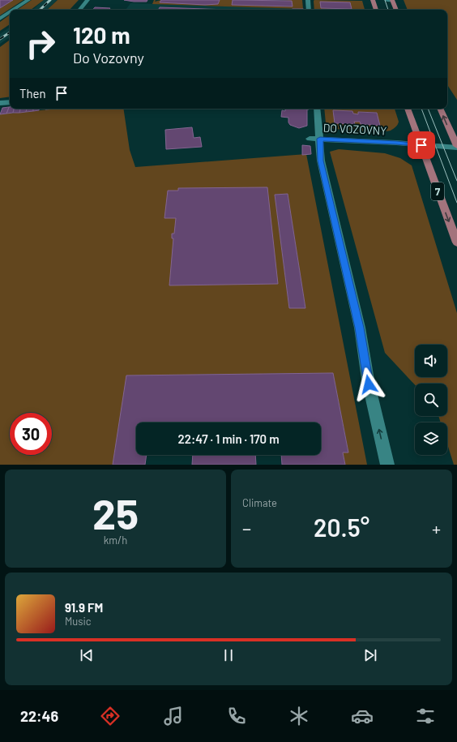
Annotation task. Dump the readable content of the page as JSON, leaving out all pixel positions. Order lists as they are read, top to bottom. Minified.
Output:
{"streets":{"main road":["7"],"street":["DO VOZOVNY"]},"crossings":[["DO VOZOVNY","7"]],"page":{"turn":["120 m","Do Vozovny"],"then":"Then","limit":"30","trip":"22:47 · 1 min · 170 m","tile":[["25","km/h"],"Climate"],"heat":["−","20.5°","+"],"song":["91.9 FM","Music"],"tabs":"22:46"}}
